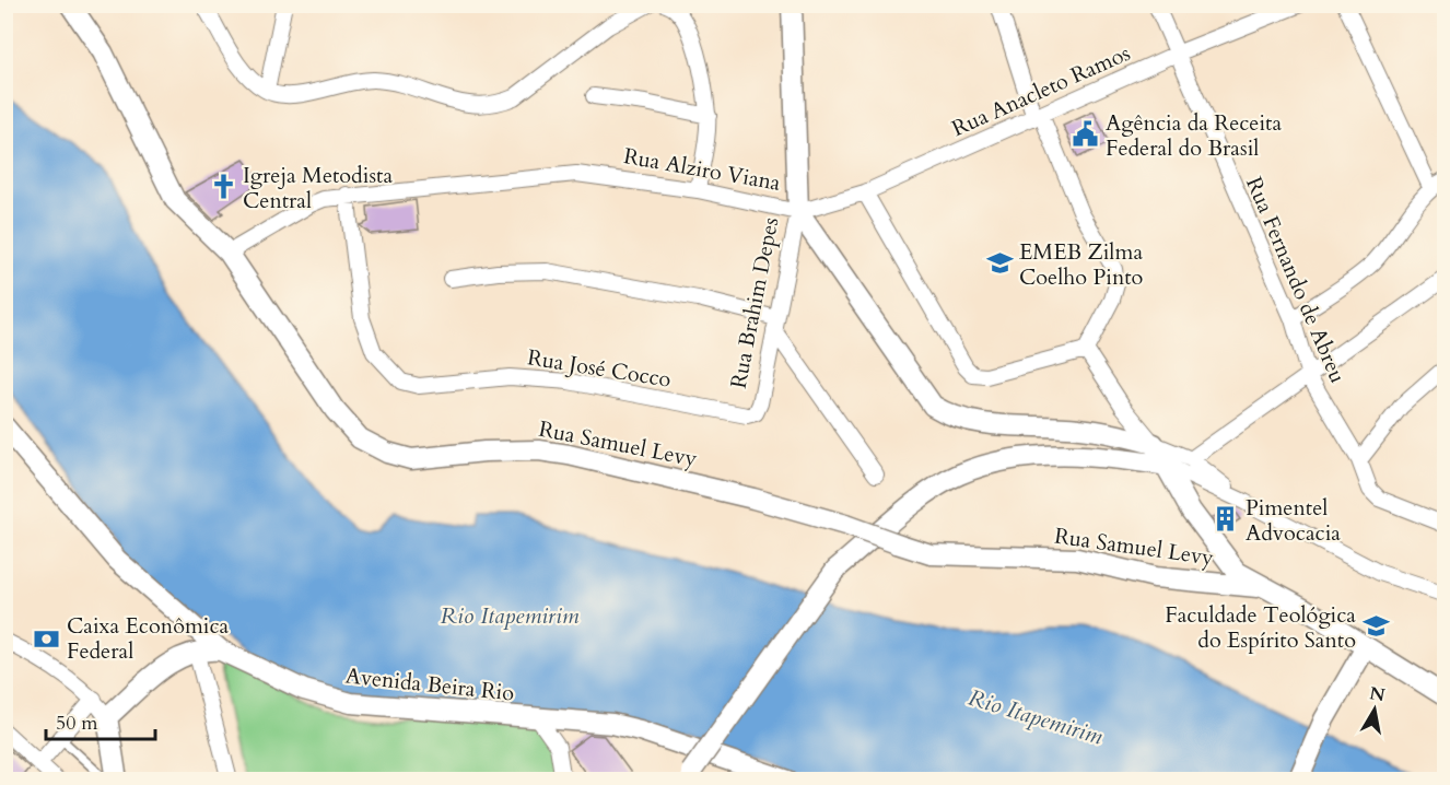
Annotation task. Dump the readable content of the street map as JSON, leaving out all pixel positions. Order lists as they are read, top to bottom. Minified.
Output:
{"streets":{"main road":["Rua Alziro Viana","Rua Brahim Depes","Rua Samuel Levy","Avenida Beira Rio"],"street":["Rua Anacleto Ramos","Rua Fernando de Abreu","Rua José Cocco"]},"crossings":[["Rua Anacleto Ramos","Rua Alziro Viana"],["Rua Anacleto Ramos","Rua Fernando de Abreu"],["Rua Anacleto Ramos","Rua Brahim Depes"],["Rua Alziro Viana","Rua Brahim Depes"],["Rua Alziro Viana","Rua José Cocco"],["Rua Alziro Viana","Rua Samuel Levy"],["Rua Brahim Depes","Rua José Cocco"]],"water":["Rio Itapemirim"],"places":{"public building":["Agência da Receita Federal do Brasil"],"church":["Igreja Metodista Central"],"school or university":["EMEB Zilma Coelho Pinto","Faculdade Teológica do Espírito Santo"],"building":["Pimentel Advocacia"],"bank":["Caixa Econômica Federal"]},"scale_bar":"50 m","north":"top"}
